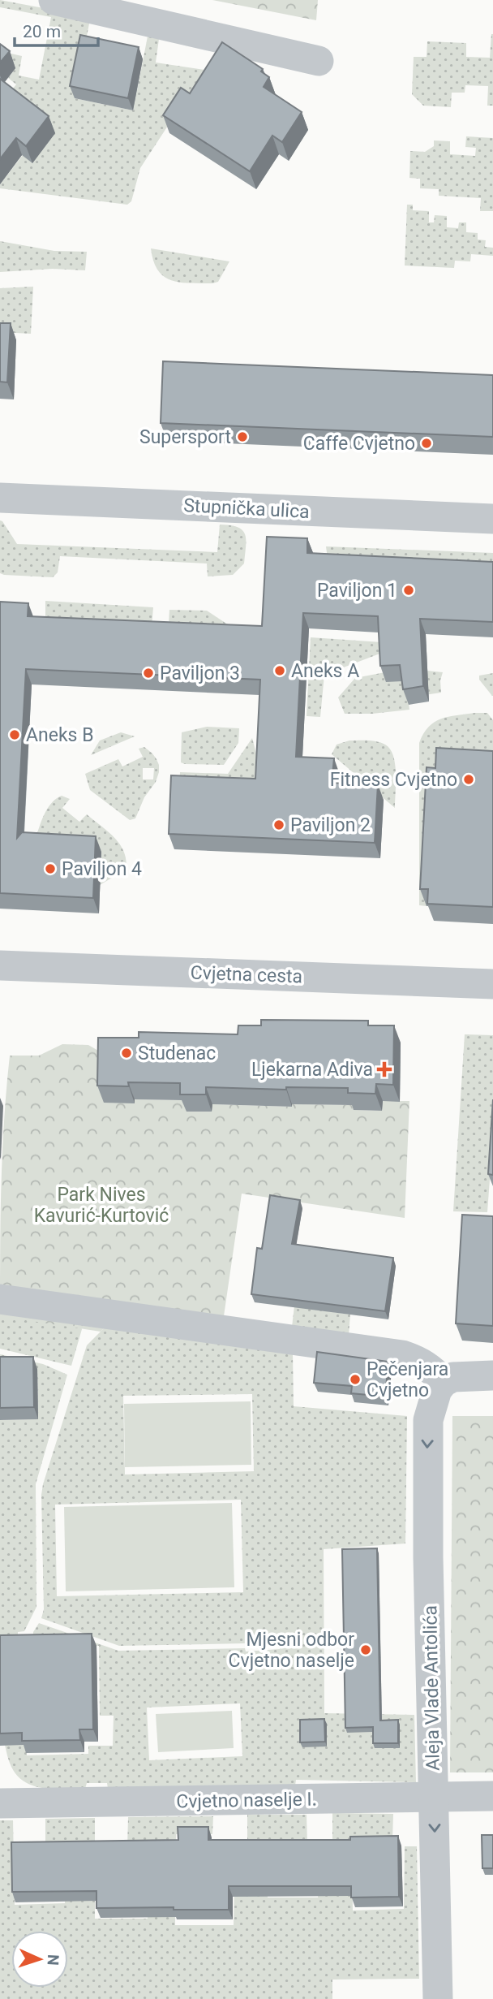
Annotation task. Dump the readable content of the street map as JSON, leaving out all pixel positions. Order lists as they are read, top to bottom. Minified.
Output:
{"streets":{"street":["Stupnička ulica","Cvjetna cesta","Aleja Vlade Antolića","Cvjetno naselje I."]},"crossings":[["Aleja Vlade Antolića","Cvjetno naselje I."]],"one_way":["Aleja Vlade Antolića"],"parks":["Park Nives Kavurić-Kurtović"],"places":{"other":["Supersport","Caffe Cvjetno","Paviljon 1","Aneks A","Paviljon 3","Aneks B","Fitness Cvjetno","Paviljon 2","Paviljon 4","Studenac","Pečenjara Cvjetno","Mjesni odbor Cvjetno naselje"],"health":["Ljekarna Adiva"]},"scale_bar":"20 m","north":"right"}
